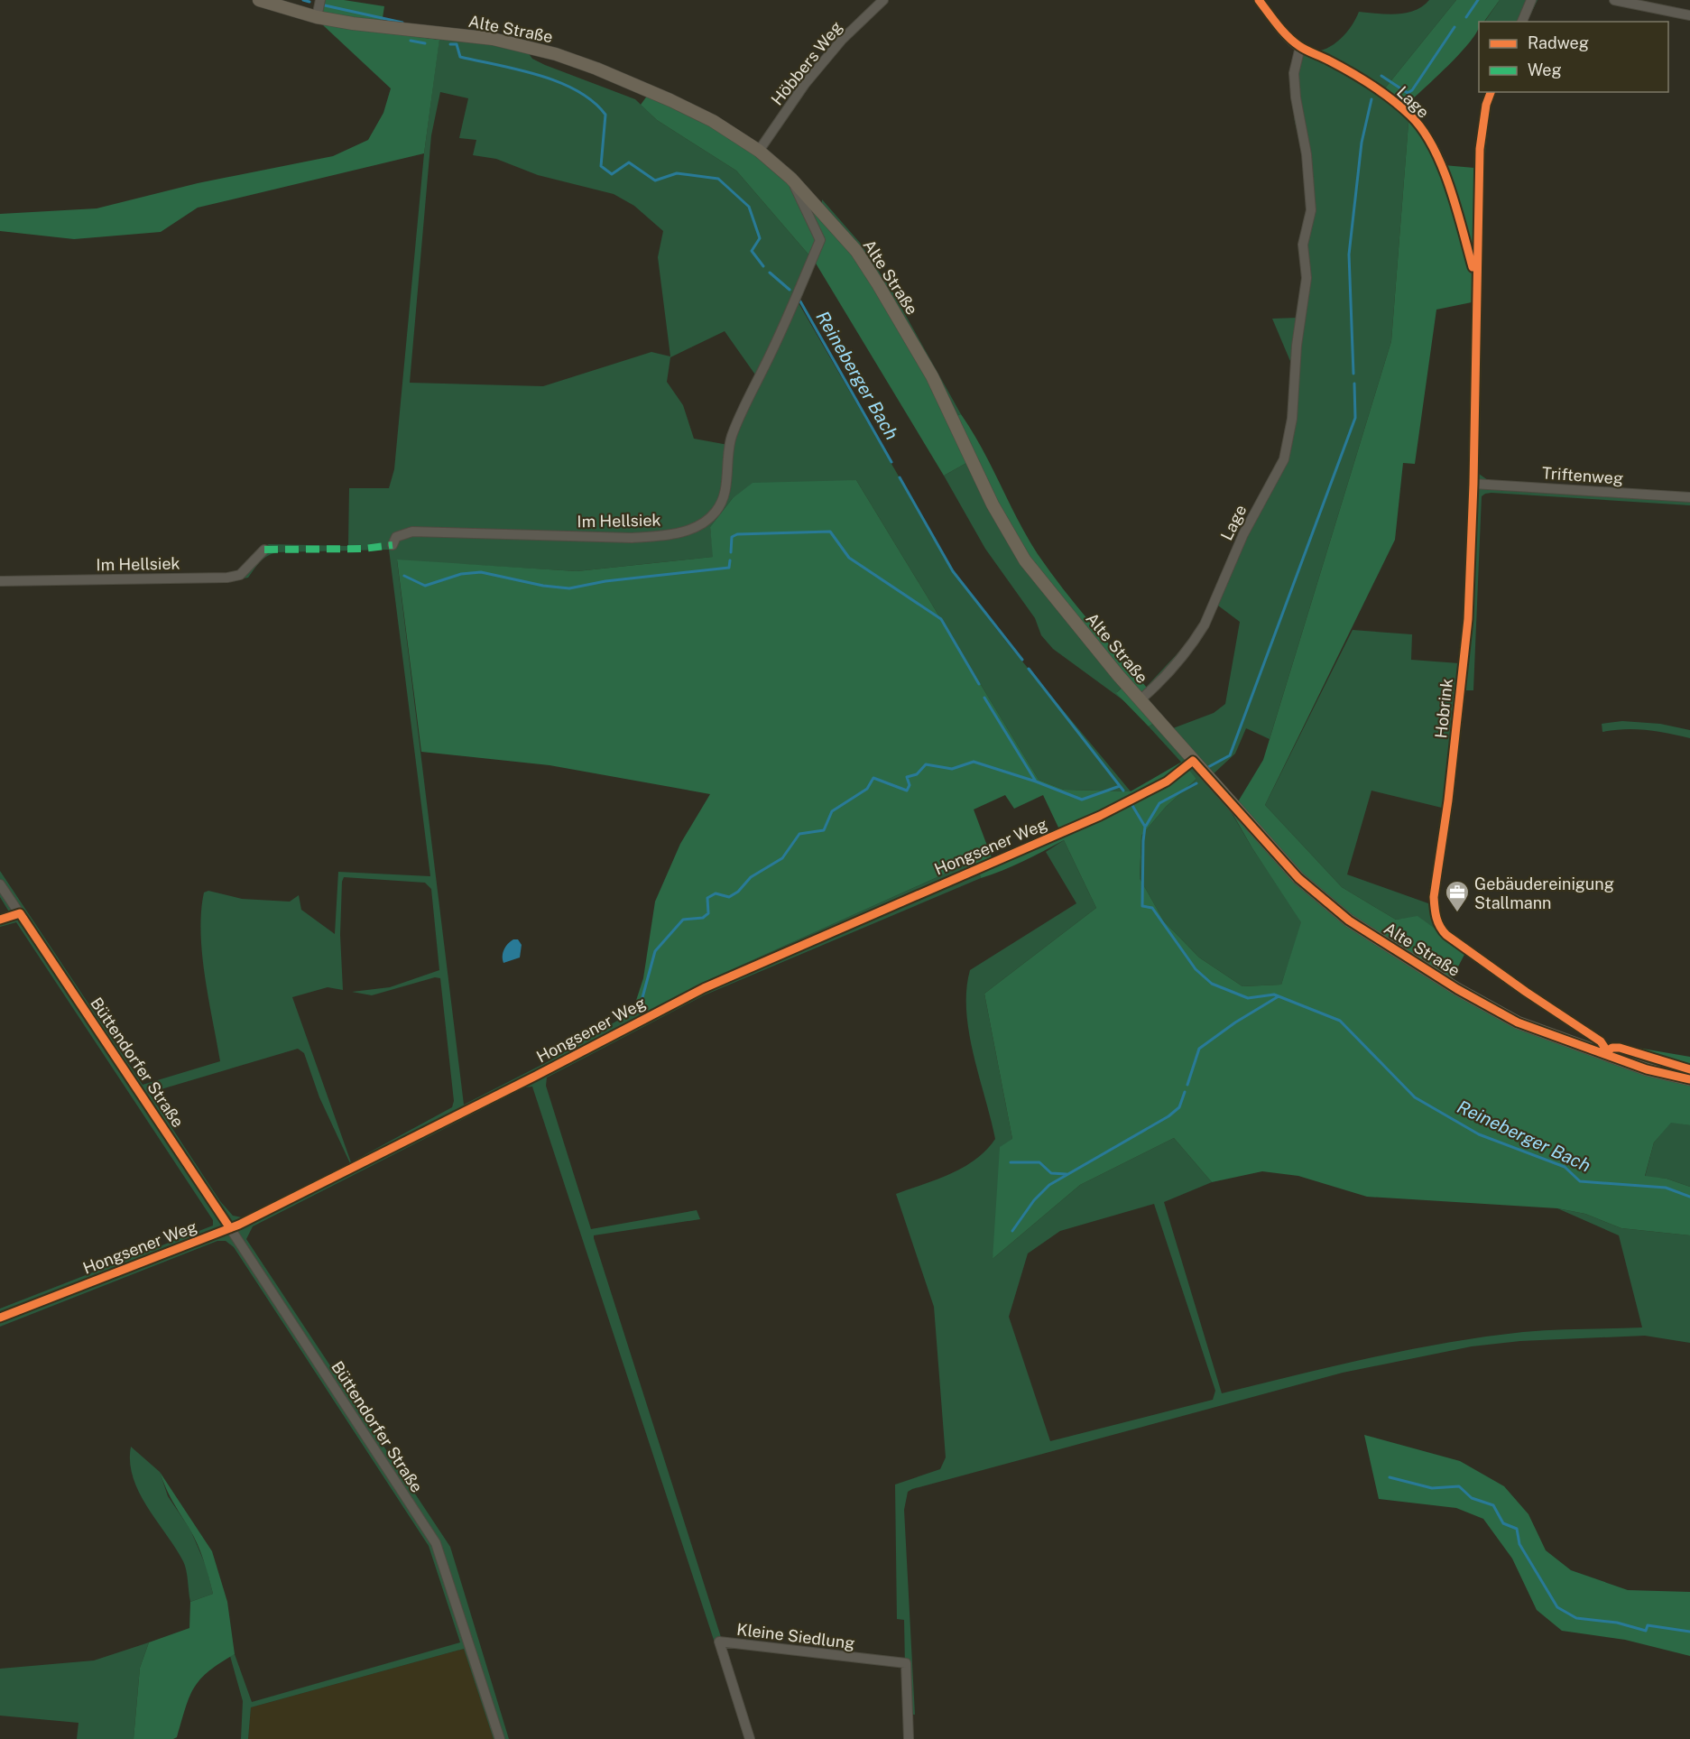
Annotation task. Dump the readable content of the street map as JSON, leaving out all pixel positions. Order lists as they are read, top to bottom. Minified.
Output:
{"streets":{"main road":["Alte Straße"],"street":["Höbbers Weg","Lage","Triftenweg","Im Hellsiek","Hobrink","Hongsener Weg","Büttendorfer Straße","Kleine Siedlung"]},"crossings":[["Alte Straße","Höbbers Weg"],["Alte Straße","Lage"],["Alte Straße","Im Hellsiek"],["Alte Straße","Hobrink"],["Alte Straße","Hongsener Weg"],["Lage","Hobrink"],["Triftenweg","Hobrink"],["Hongsener Weg","Büttendorfer Straße"]],"water":["Reineberger Bach"],"places":{"office":["Gebäudereinigung Stallmann"]},"legend":["Radweg","Weg"]}
